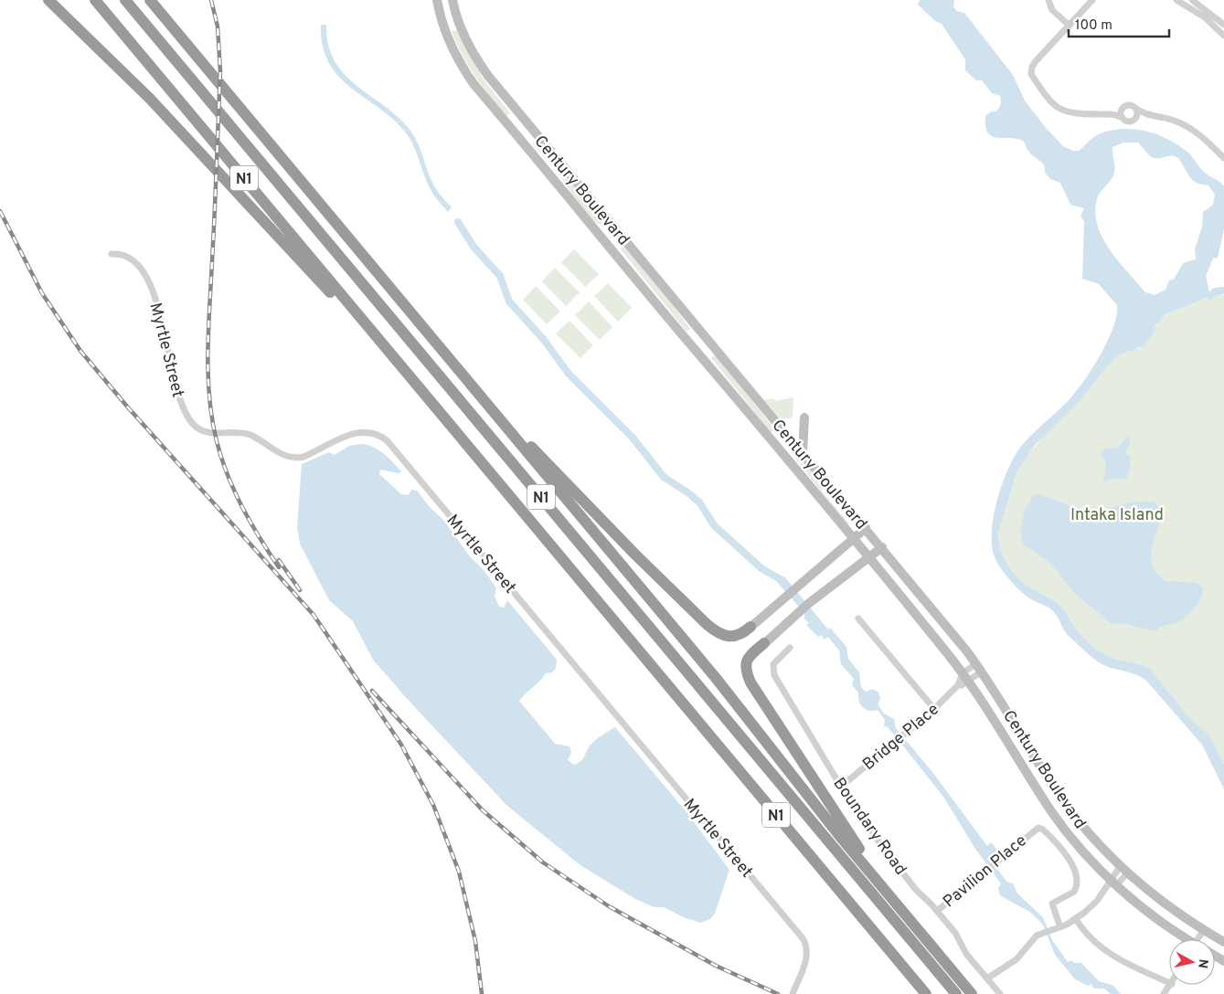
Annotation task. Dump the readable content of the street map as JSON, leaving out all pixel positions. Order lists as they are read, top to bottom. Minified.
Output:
{"streets":{"highway":["N1"],"main road":["Century Boulevard"],"street":["Myrtle Street","Bridge Place","Boundary Road","Pavilion Place"]},"crossings":[["Century Boulevard","Bridge Place"],["Bridge Place","Boundary Road"],["Boundary Road","Pavilion Place"]],"parks":["Intaka Island"],"scale_bar":"100 m","north":"right"}
